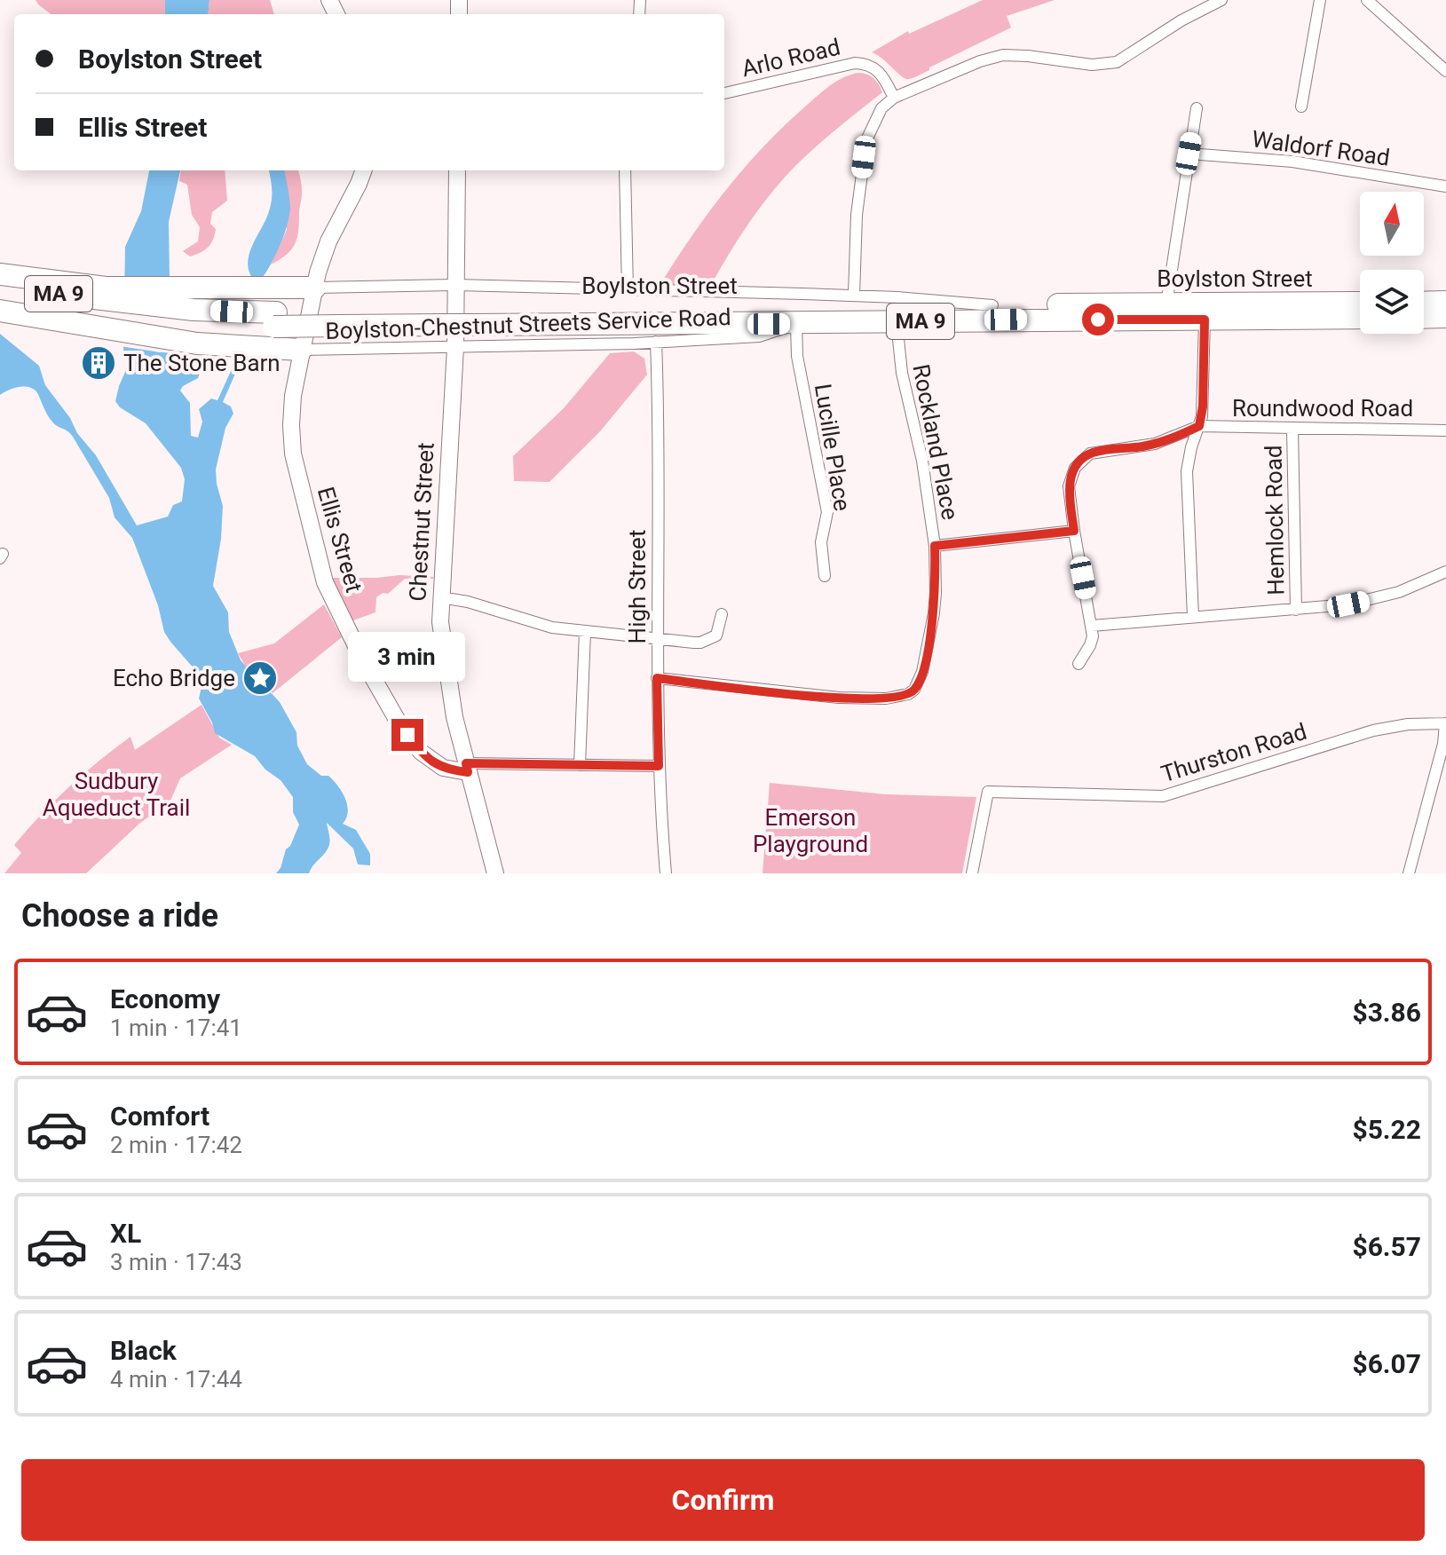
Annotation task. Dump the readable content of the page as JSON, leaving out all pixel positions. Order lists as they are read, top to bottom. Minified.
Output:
{"streets":{"highway":["Boylston Street","MA 9"],"main road":["Chestnut Street","Ellis Street"],"street":["Arlo Road","Waldorf Road","Boylston-Chestnut Streets Service Road","Roundwood Road","Rockland Place","Lucille Place","Hemlock Road","High Street","Thurston Road"]},"crossings":[["Boylston Street","MA 9"],["Boylston Street","Boylston-Chestnut Streets Service Road"],["Boylston Street","Rockland Place"],["Boylston Street","Lucille Place"],["Boylston-Chestnut Streets Service Road","Lucille Place"],["Boylston-Chestnut Streets Service Road","Chestnut Street"],["Boylston-Chestnut Streets Service Road","Ellis Street"],["Boylston-Chestnut Streets Service Road","High Street"],["Roundwood Road","Hemlock Road"],["Rockland Place","High Street"],["Chestnut Street","Ellis Street"]],"parks":["Sudbury Aqueduct Trail","Emerson Playground"],"places":{"building":["The Stone Barn"],"place":["Echo Bridge"]},"north":"top","page":{"banner":["Boylston Street","Ellis Street"],"bubble":"3 min","heading":"Choose a ride","list":[{"name":"Economy","note":"1 min · 17:41","value":"$3.86"},{"name":"Comfort","note":"2 min · 17:42","value":"$5.22"},{"name":"XL","note":"3 min · 17:43","value":"$6.57"},{"name":"Black","note":"4 min · 17:44","value":"$6.07"}],"buttons":"Confirm"}}
